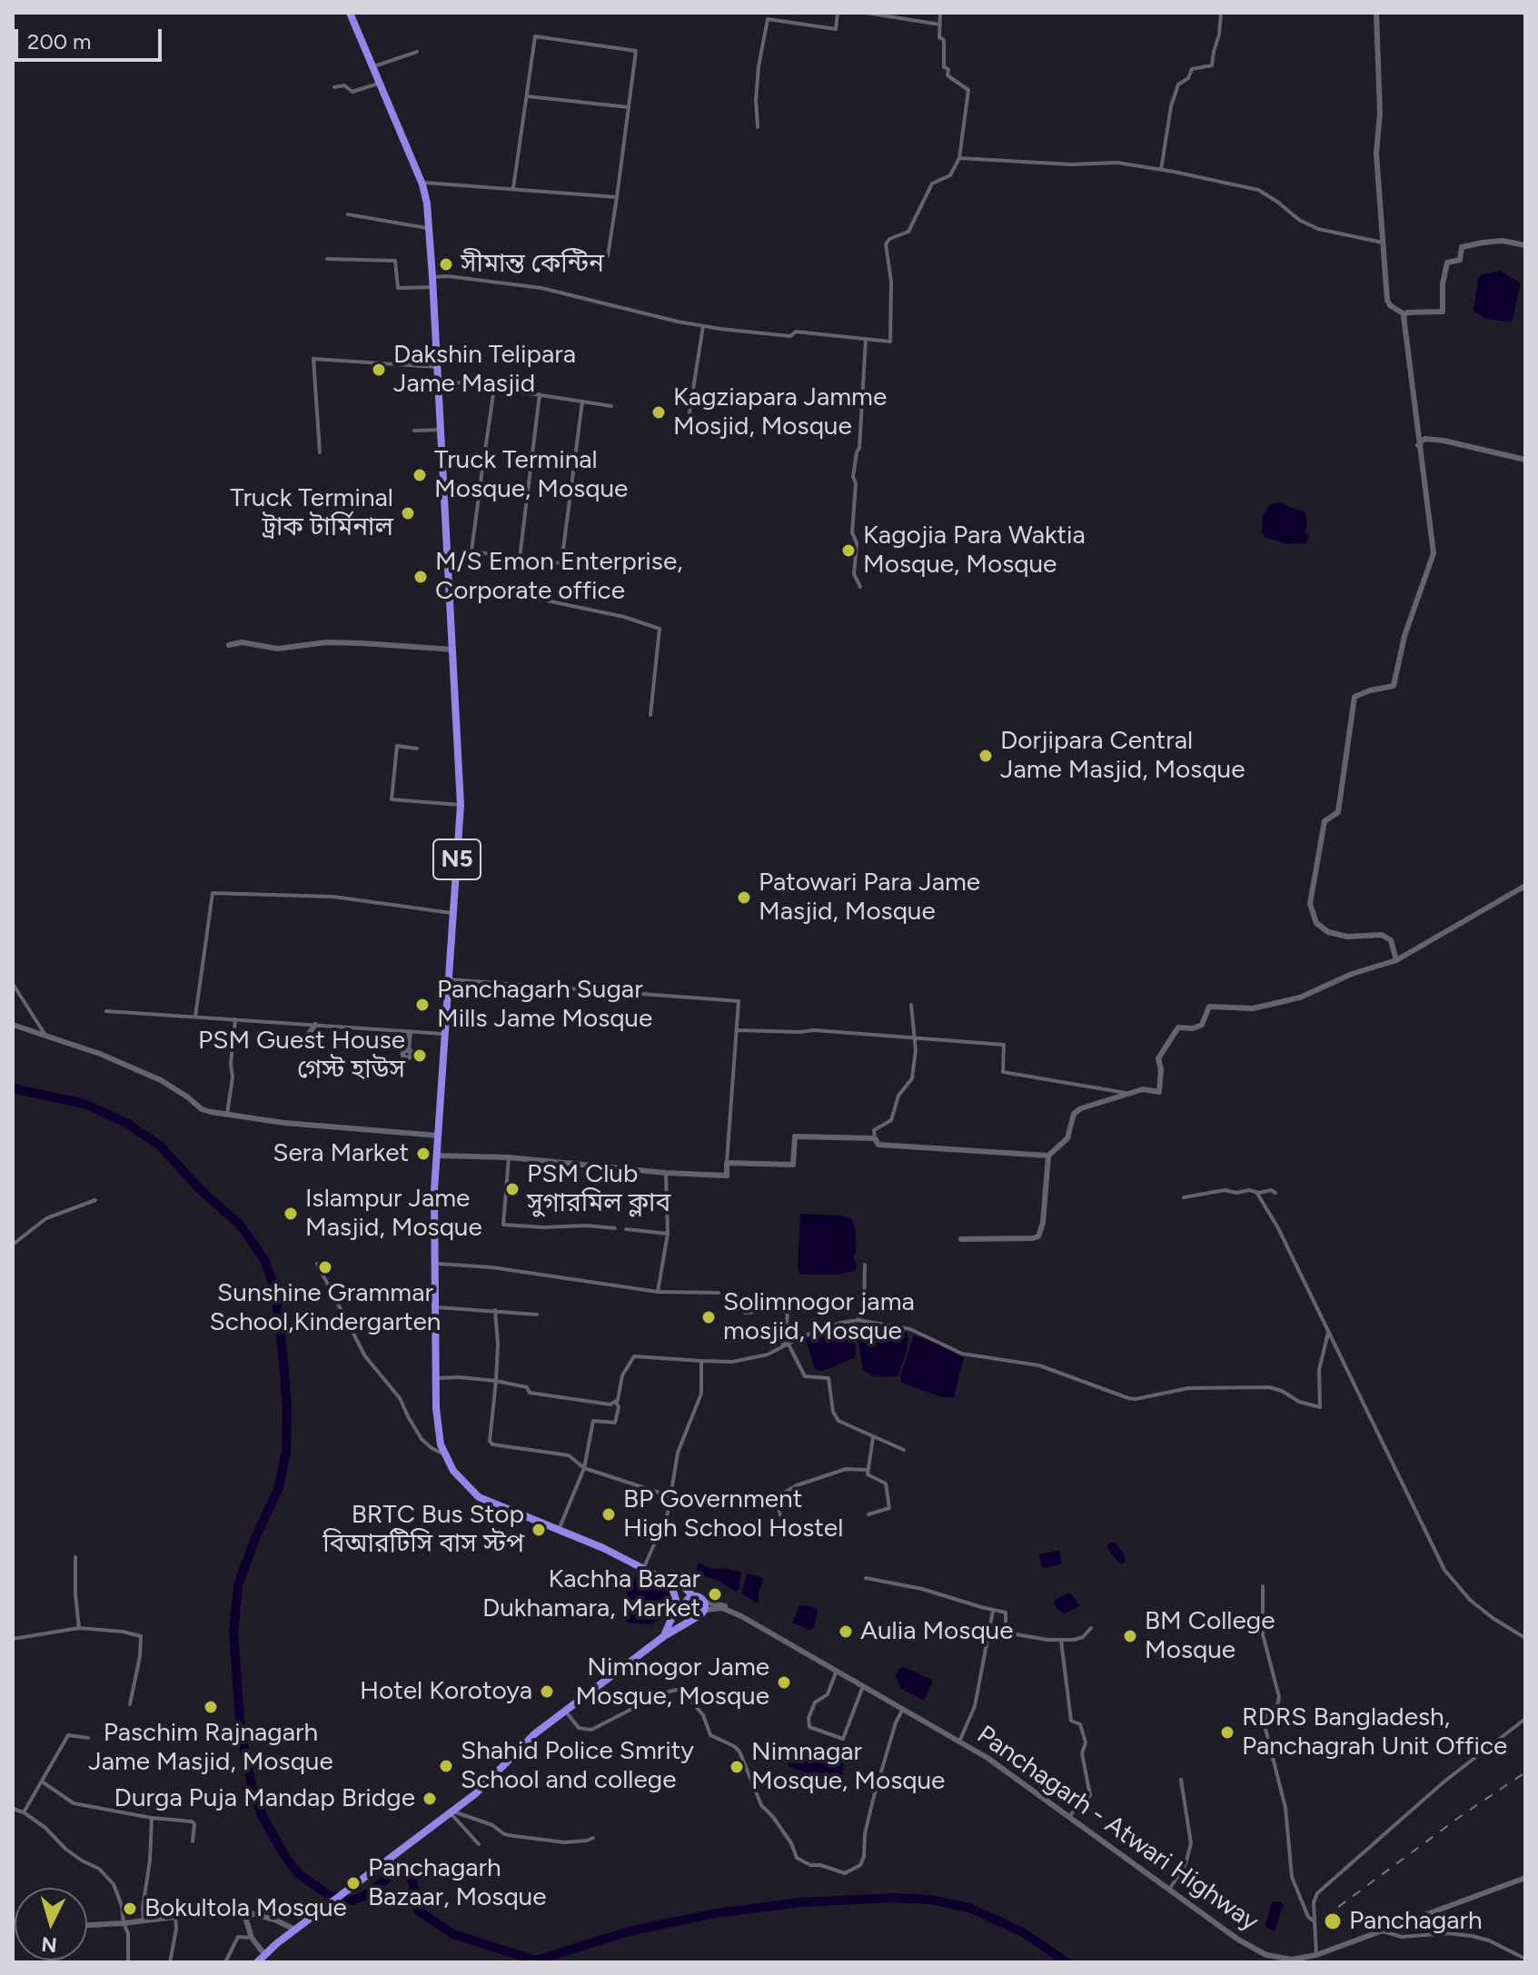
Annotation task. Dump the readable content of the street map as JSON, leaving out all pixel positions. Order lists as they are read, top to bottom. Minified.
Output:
{"streets":{"highway":["N5"],"street":["Panchagarh - Atwari Highway"]},"places":["সীমান্ত কেন্টিন","Dakshin Telipara Jame Masjid","Kagziapara Jamme Mosjid, Mosque","Truck Terminal Mosque, Mosque","Truck Terminal ট্রাক টার্মিনাল","Kagojia Para Waktia Mosque, Mosque","M/S Emon Enterprise, Corporate office","Dorjipara Central Jame Masjid, Mosque","Patowari Para Jame Masjid, Mosque","Panchagarh Sugar Mills Jame Mosque","PSM Guest House গেস্ট হাউস","Sera Market","PSM Club সুগারমিল ক্লাব","Islampur Jame Masjid, Mosque","Sunshine Grammar School,Kindergarten","Solimnogor jama mosjid, Mosque","BP Government High School Hostel","BRTC Bus Stop বিআরটিসি বাস স্টপ","Kachha Bazar Dukhamara, Market","Aulia Mosque","BM College Mosque","Nimnogor Jame Mosque, Mosque","Hotel Korotoya","Paschim Rajnagarh Jame Masjid, Mosque","RDRS Bangladesh, Panchagrah Unit Office","Shahid Police Smrity School and college","Nimnagar Mosque, Mosque","Durga Puja Mandap Bridge","Panchagarh Bazaar, Mosque","Bokultola Mosque","Panchagarh"],"scale_bar":"200 m","north":"bottom"}
